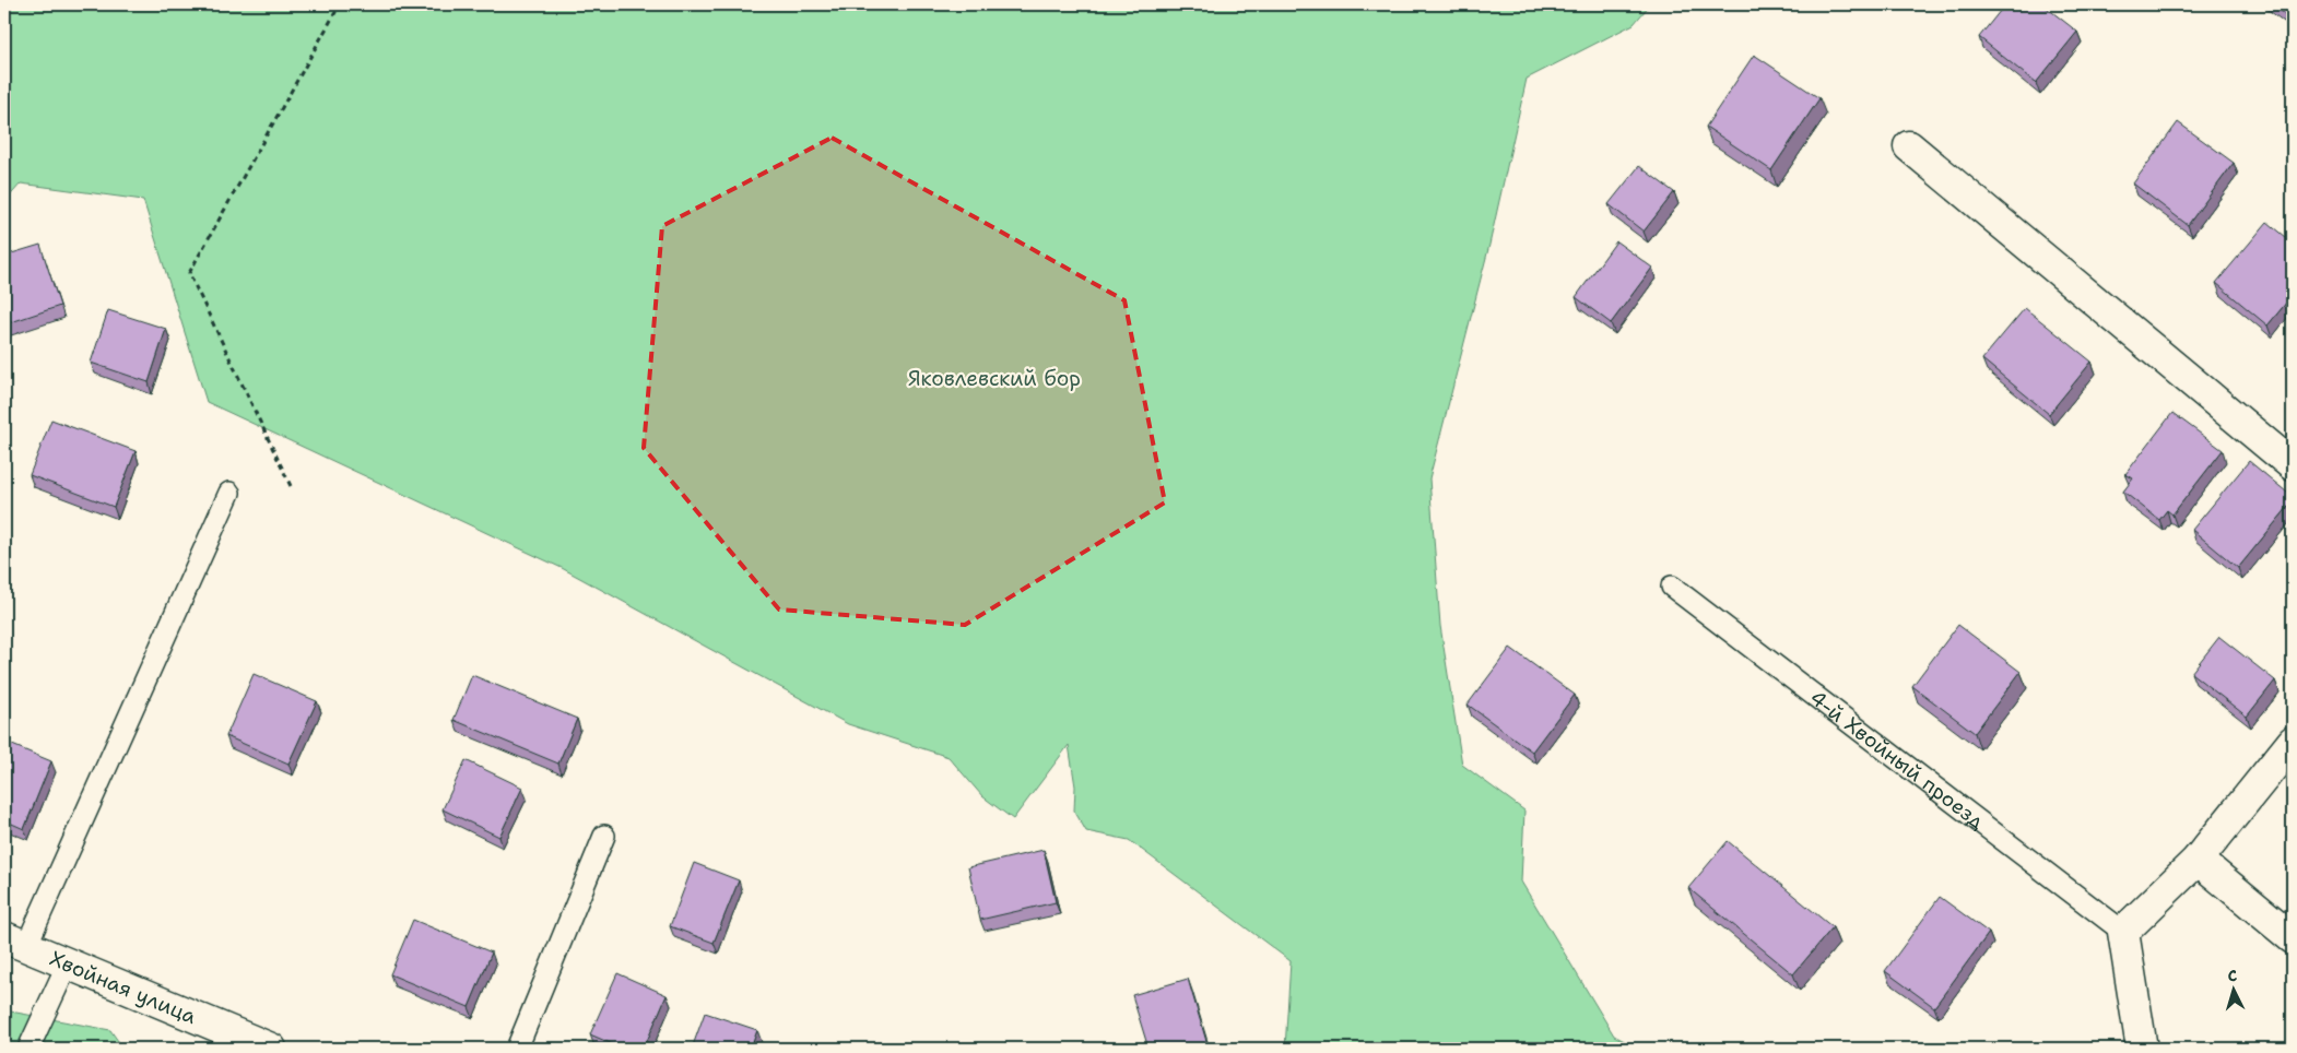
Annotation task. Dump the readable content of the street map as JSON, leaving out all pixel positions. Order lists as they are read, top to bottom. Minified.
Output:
{"streets":{"street":["Хвойная улица"],"lane":["4-й Хвойный проезд"]},"parks":["Яковлевский бор"],"north":"top"}
